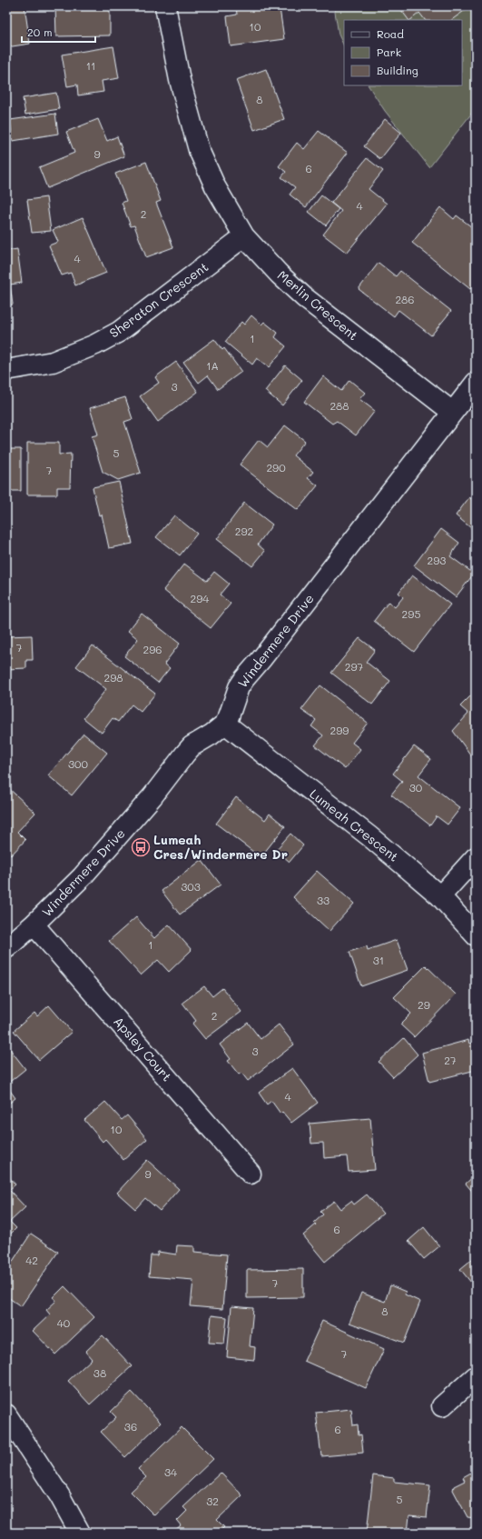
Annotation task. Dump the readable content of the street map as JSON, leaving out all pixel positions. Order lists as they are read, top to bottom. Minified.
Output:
{"streets":{"street":["Sheraton Crescent","Merlin Crescent","Windermere Drive","Lumeah Crescent","Apsley Court"]},"crossings":[["Sheraton Crescent","Merlin Crescent"],["Merlin Crescent","Windermere Drive"],["Windermere Drive","Lumeah Crescent"],["Windermere Drive","Apsley Court"]],"places":{"bus stop":["Lumeah Cres/Windermere Dr"]},"house_numbers":["10","11","8","9","6","4","2","4","286","1","1A","3","288","5","290","7","292","293","294","295","7","296","297","298","299","300","30","303","33","1","31","29","2","3","27","4","10","9","6","42","7","8","40","7","38","36","6","34","5","32"],"legend":["Road","Park","Building"],"scale_bar":"20 m"}
